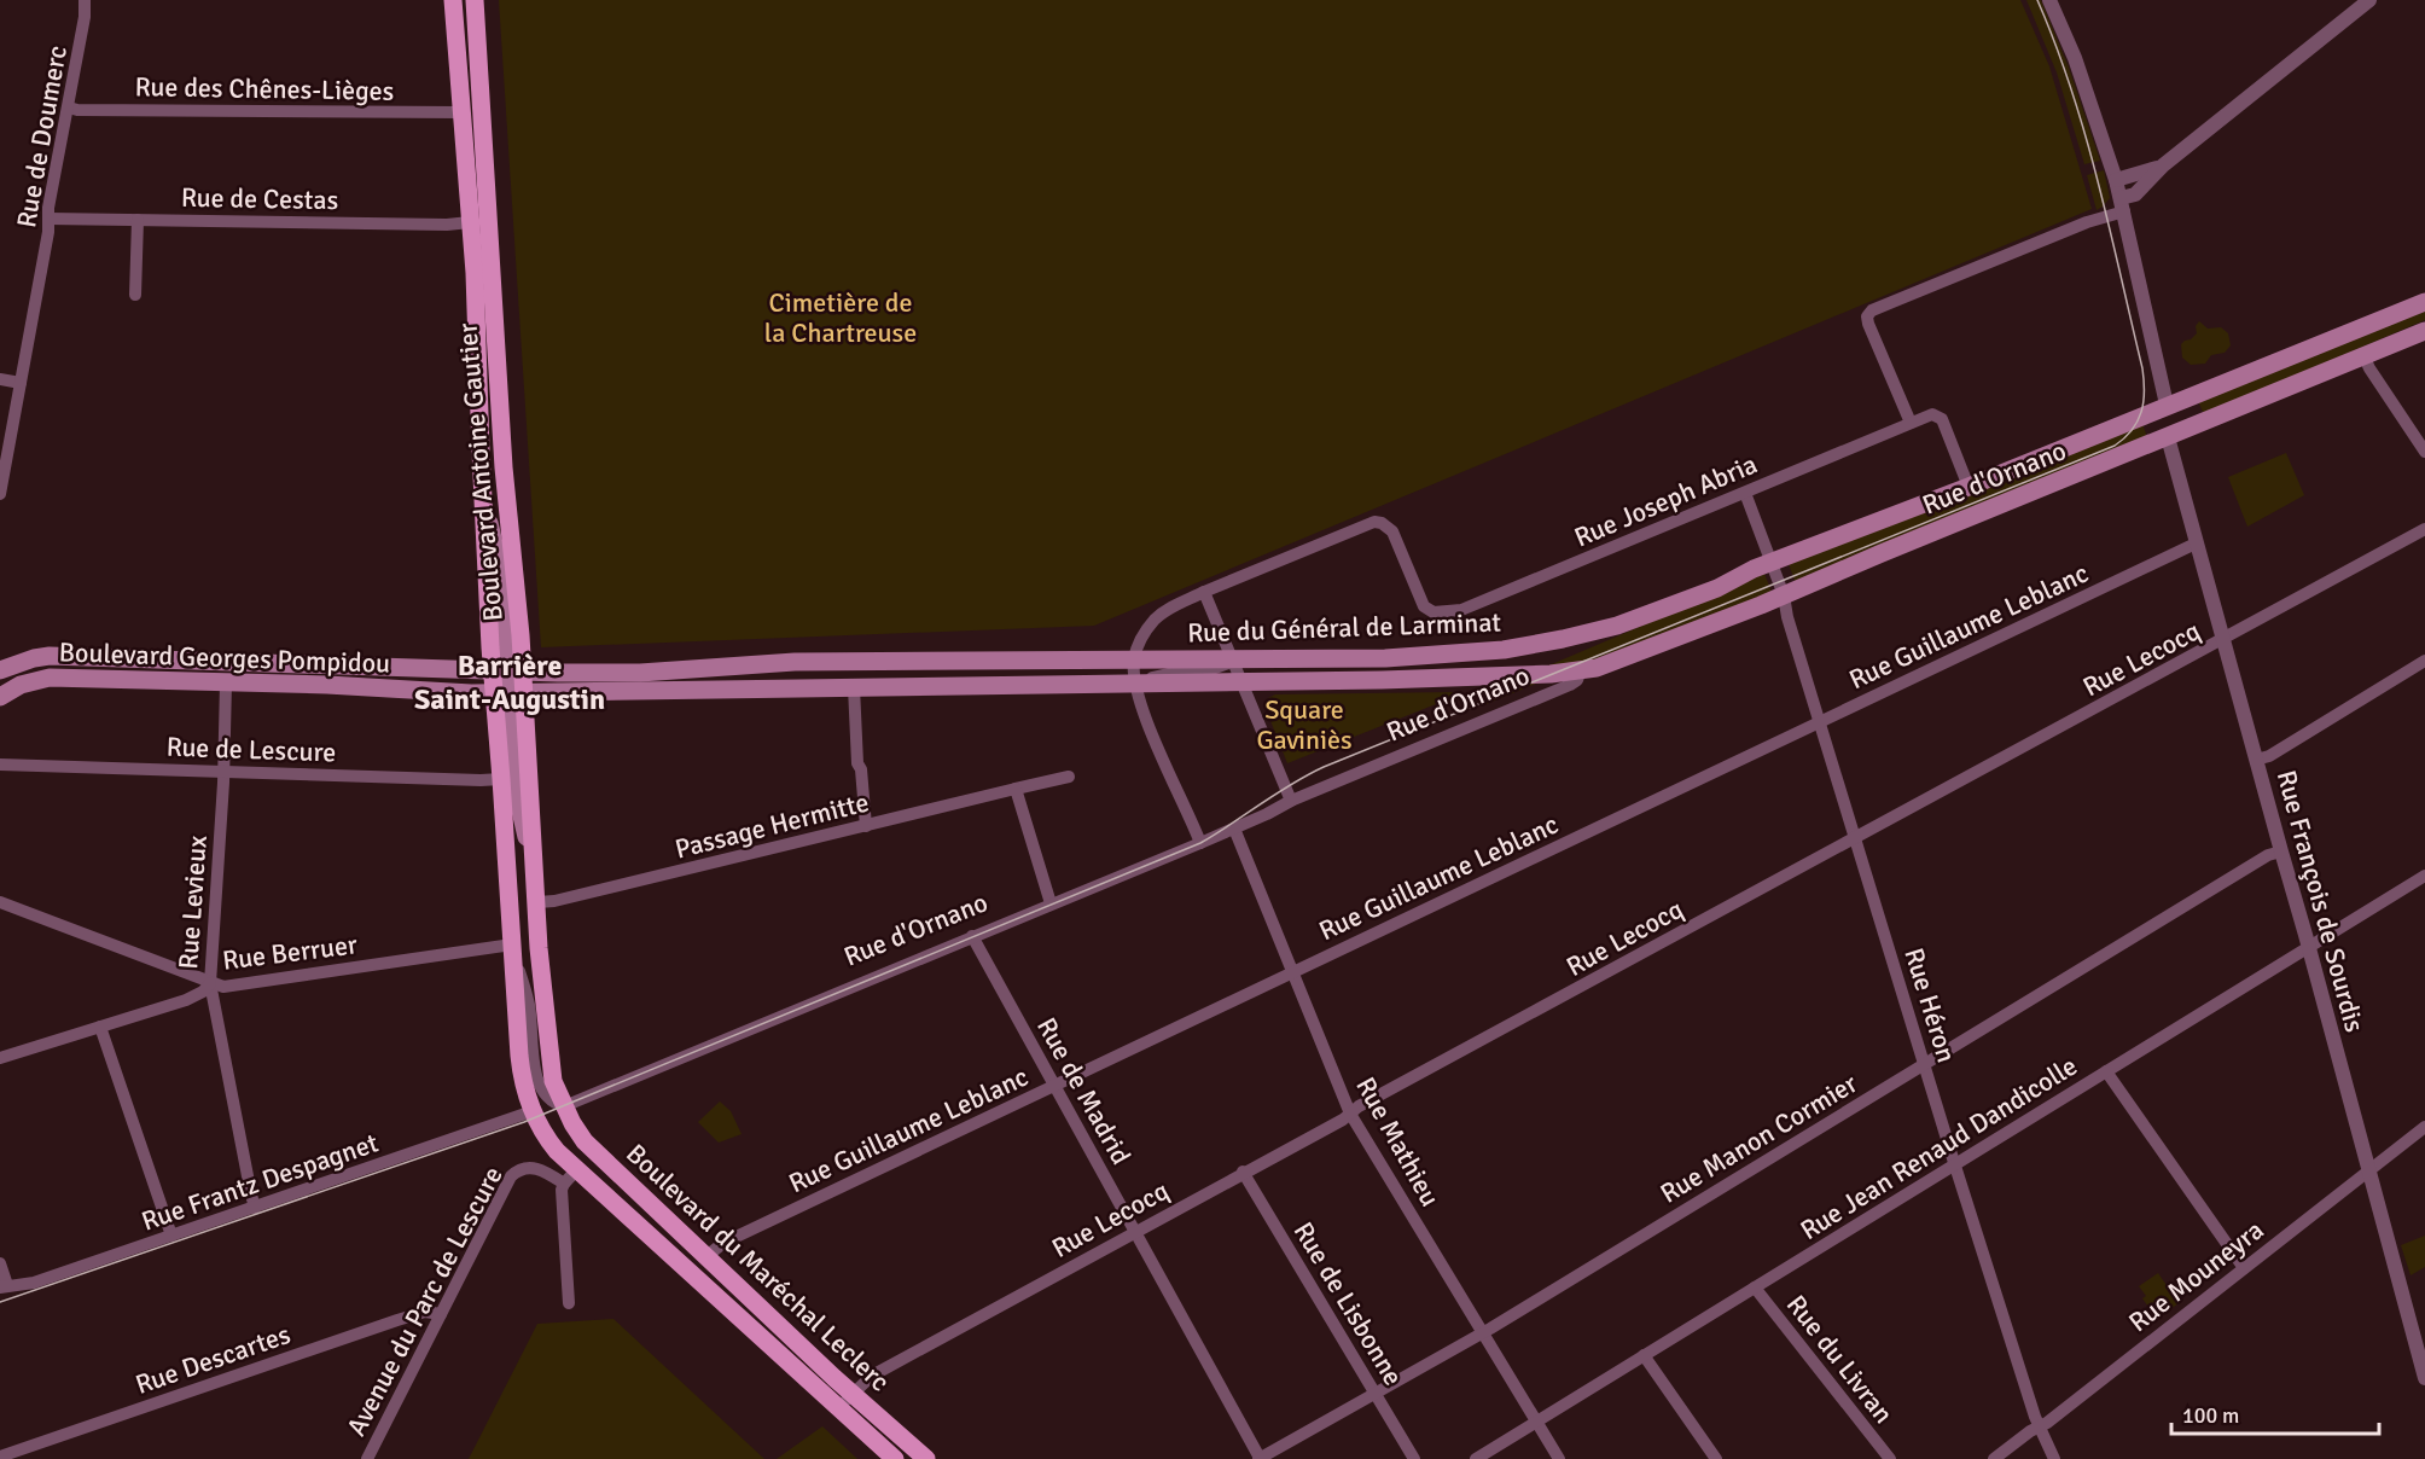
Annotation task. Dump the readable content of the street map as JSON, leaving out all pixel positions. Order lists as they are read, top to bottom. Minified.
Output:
{"streets":{"main road":["Boulevard Antoine Gautier","Rue d'Ornano","Rue du Général de Larminat","Boulevard Georges Pompidou","Boulevard du Maréchal Leclerc"],"street":["Rue des Chênes-Lièges","Rue de Doumerc","Rue de Cestas","Rue Joseph Abria","Rue Guillaume Leblanc","Rue Lecocq","Rue de Lescure","Passage Hermitte","Rue François de Sourdis","Rue Levieux","Rue Berruer","Rue Héron","Rue de Madrid","Rue Manon Cormier","Rue Mathieu","Rue Jean Renaud Dandicolle","Rue Frantz Despagnet","Rue Mouneyra","Avenue du Parc de Lescure","Rue de Lisbonne","Rue Descartes","Rue du Livran"]},"crossings":[["Rue des Chênes-Lièges","Rue de Doumerc"],["Rue des Chênes-Lièges","Boulevard Antoine Gautier"],["Rue de Doumerc","Rue de Cestas"],["Rue de Cestas","Boulevard Antoine Gautier"],["Boulevard Antoine Gautier","Rue d'Ornano"],["Boulevard Antoine Gautier","Rue du Général de Larminat"],["Boulevard Antoine Gautier","Boulevard Georges Pompidou"],["Boulevard Antoine Gautier","Rue de Lescure"],["Boulevard Antoine Gautier","Passage Hermitte"],["Boulevard Antoine Gautier","Rue Berruer"],["Boulevard Antoine Gautier","Rue Frantz Despagnet"],["Boulevard Antoine Gautier","Boulevard du Maréchal Leclerc"],["Rue d'Ornano","Rue du Général de Larminat"],["Rue d'Ornano","Rue François de Sourdis"],["Rue d'Ornano","Rue Héron"],["Rue d'Ornano","Rue de Madrid"],["Rue d'Ornano","Rue Mathieu"],["Rue d'Ornano","Boulevard du Maréchal Leclerc"],["Rue Joseph Abria","Rue du Général de Larminat"],["Rue Guillaume Leblanc","Rue François de Sourdis"],["Rue Guillaume Leblanc","Rue Héron"],["Rue Guillaume Leblanc","Rue de Madrid"],["Rue Guillaume Leblanc","Rue Mathieu"],["Rue Guillaume Leblanc","Boulevard du Maréchal Leclerc"],["Rue du Général de Larminat","Boulevard Georges Pompidou"],["Rue du Général de Larminat","Rue Héron"],["Boulevard Georges Pompidou","Rue Levieux"],["Rue Lecocq","Rue François de Sourdis"],["Rue Lecocq","Rue Héron"],["Rue Lecocq","Rue de Madrid"],["Rue Lecocq","Rue Mathieu"],["Rue Lecocq","Boulevard du Maréchal Leclerc"],["Rue Lecocq","Rue de Lisbonne"],["Rue de Lescure","Rue Levieux"],["Rue François de Sourdis","Rue Manon Cormier"],["Rue François de Sourdis","Rue Jean Renaud Dandicolle"],["Rue François de Sourdis","Rue Mouneyra"],["Rue Levieux","Rue Berruer"],["Rue Levieux","Rue Frantz Despagnet"],["Rue Héron","Rue Manon Cormier"],["Rue Héron","Rue Jean Renaud Dandicolle"],["Rue Héron","Rue Mouneyra"],["Rue de Madrid","Rue Manon Cormier"],["Rue Manon Cormier","Rue Mathieu"],["Rue Manon Cormier","Rue de Lisbonne"],["Rue Mathieu","Rue Jean Renaud Dandicolle"],["Rue Jean Renaud Dandicolle","Rue du Livran"],["Rue Frantz Despagnet","Boulevard du Maréchal Leclerc"],["Avenue du Parc de Lescure","Rue Descartes"]],"districts":["Barrière Saint-Augustin"],"parks":["Cimetière de la Chartreuse","Square Gaviniès"],"scale_bar":"100 m"}
